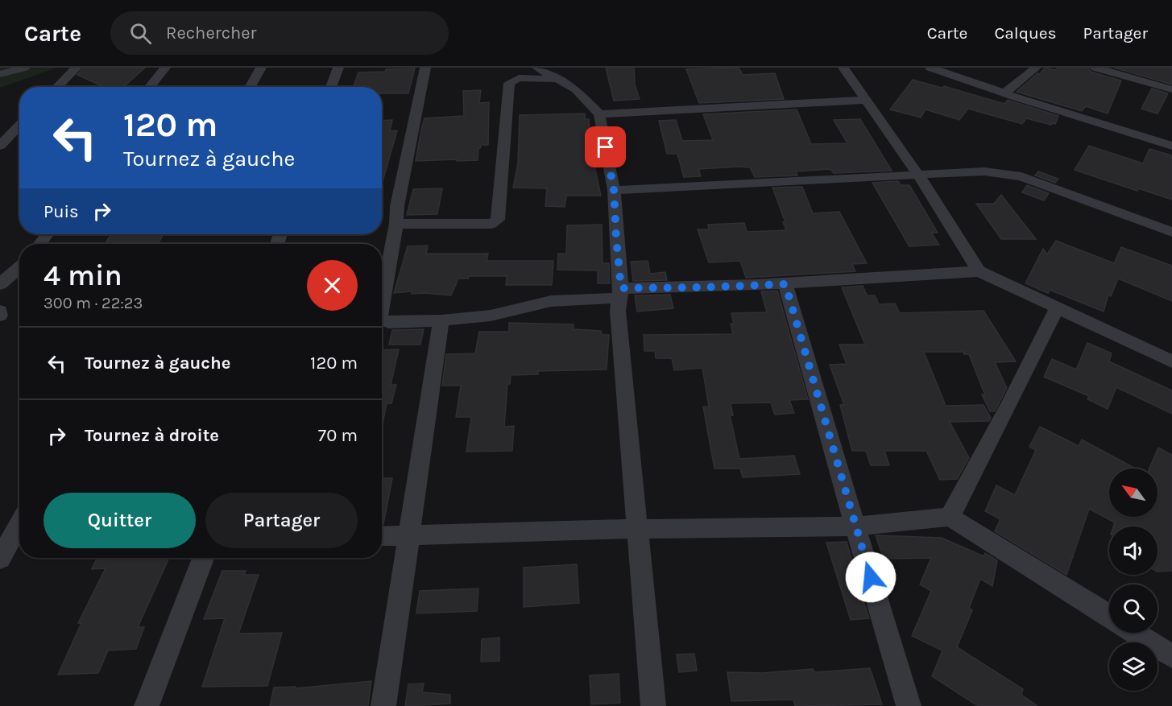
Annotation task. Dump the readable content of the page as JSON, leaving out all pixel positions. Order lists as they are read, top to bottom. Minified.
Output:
{"north":"top left","page":{"header":"Carte","search":"Rechercher","nav":["Carte","Calques","Partager"],"turn":["120 m","Tournez à gauche"],"then":"Puis","heading":["4 min","300 m · 22:23"],"list":[{"name":"Tournez à gauche","value":"120 m"},{"name":"Tournez à droite","value":"70 m"}],"buttons":["Quitter","Partager"]}}
